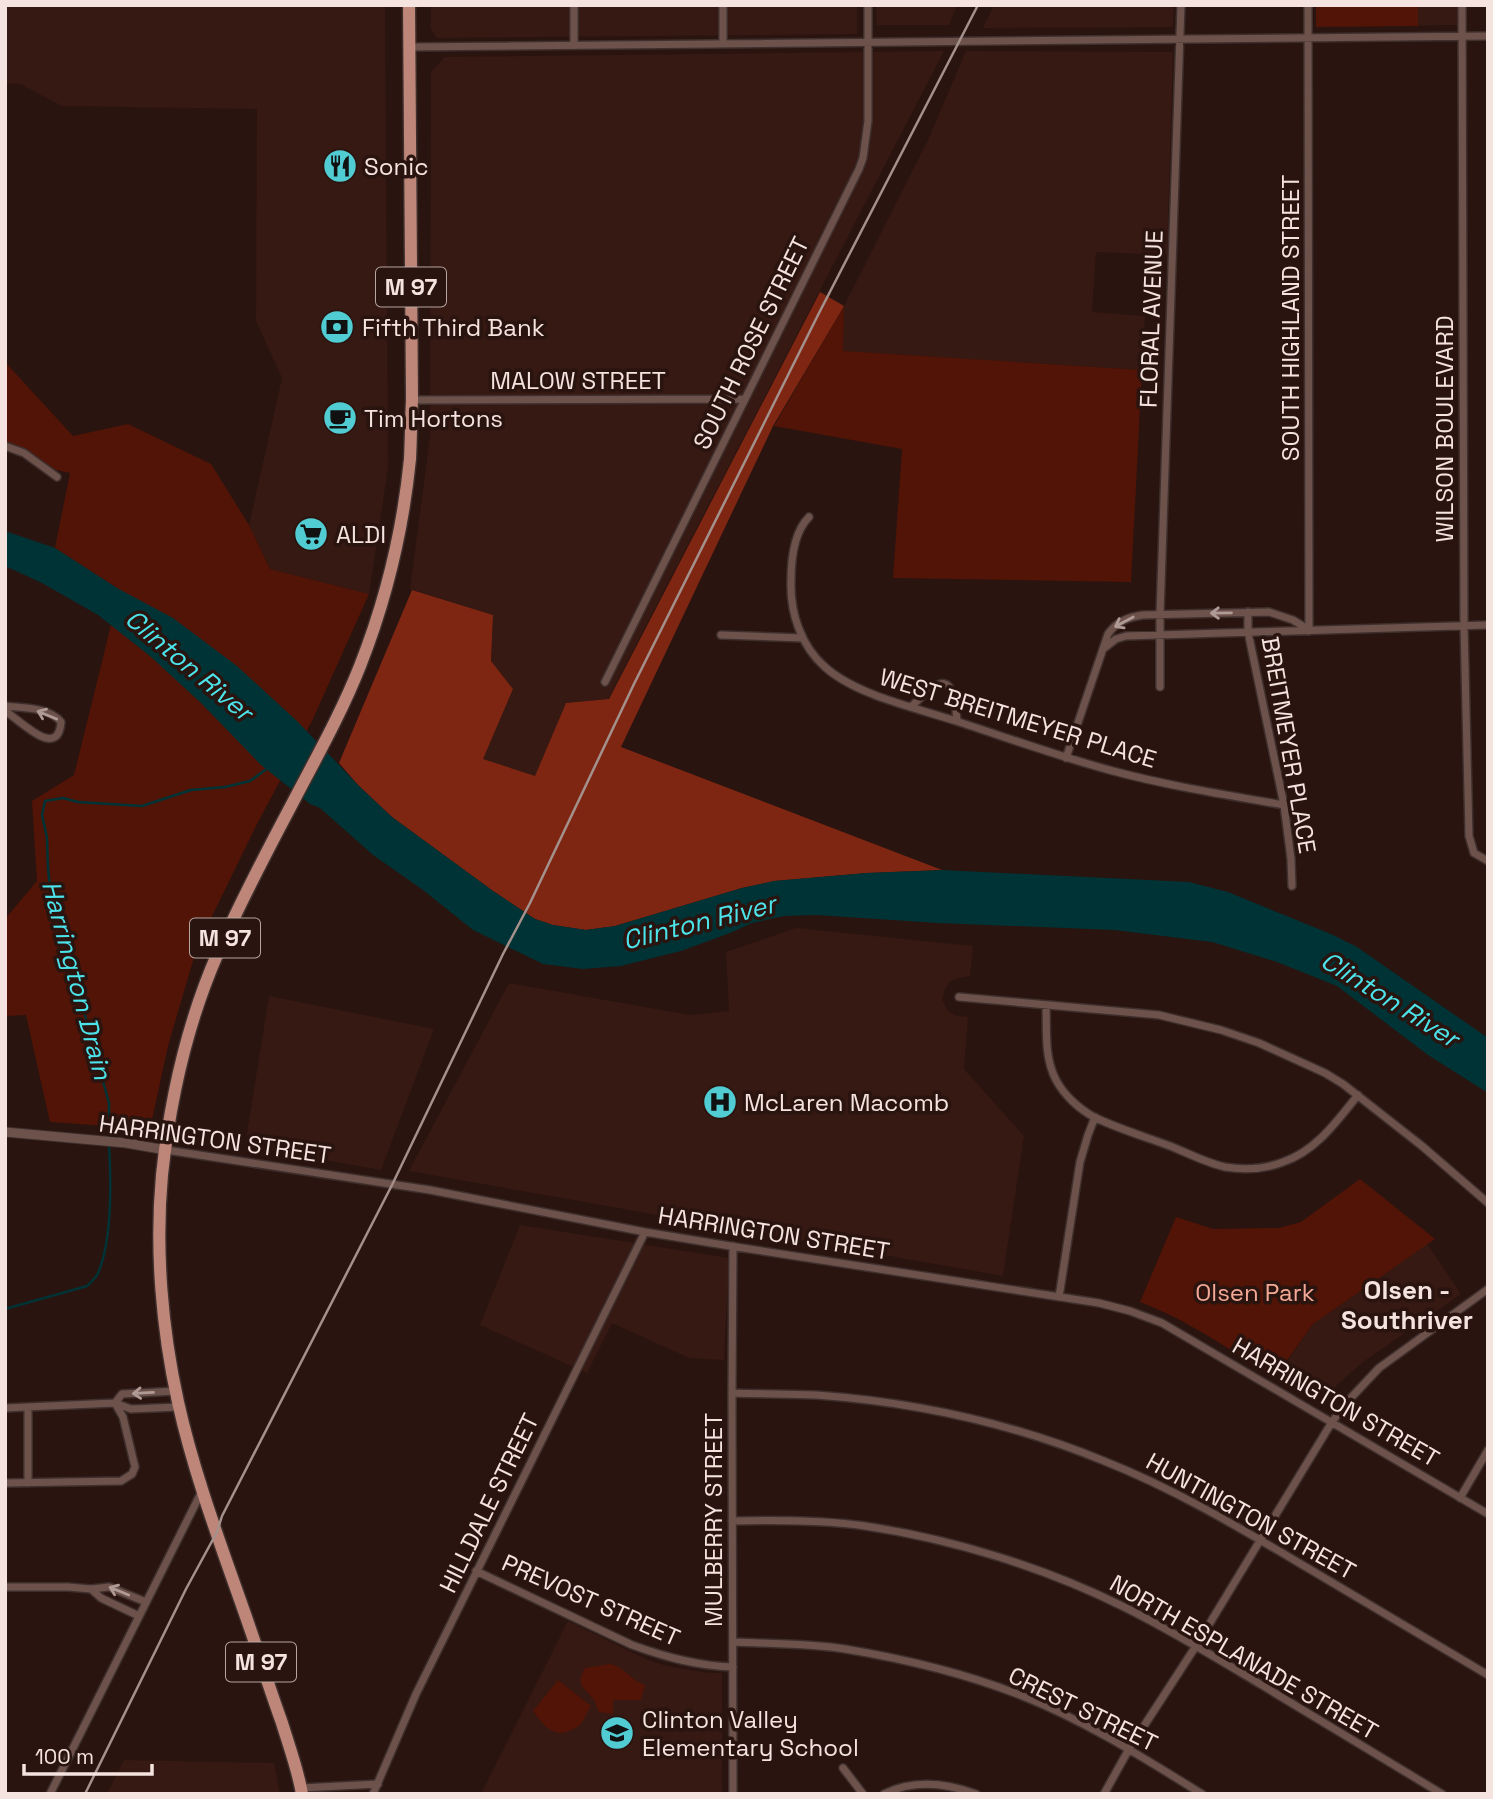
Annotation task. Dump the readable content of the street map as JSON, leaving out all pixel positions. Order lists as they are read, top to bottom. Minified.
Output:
{"streets":{"main road":["M 97"],"street":["SOUTH HIGHLAND STREET","FLORAL AVENUE","SOUTH ROSE STREET","MALOW STREET","WILSON BOULEVARD","WEST BREITMEYER PLACE","BREITMEYER PLACE","HARRINGTON STREET","HILLDALE STREET","HUNTINGTON STREET","MULBERRY STREET","PREVOST STREET","NORTH ESPLANADE STREET","CREST STREET"]},"crossings":[["M 97","MALOW STREET"],["M 97","HARRINGTON STREET"],["SOUTH ROSE STREET","MALOW STREET"],["WEST BREITMEYER PLACE","BREITMEYER PLACE"],["HARRINGTON STREET","HILLDALE STREET"],["HARRINGTON STREET","MULBERRY STREET"],["HILLDALE STREET","PREVOST STREET"],["HUNTINGTON STREET","MULBERRY STREET"],["MULBERRY STREET","PREVOST STREET"],["MULBERRY STREET","NORTH ESPLANADE STREET"],["MULBERRY STREET","CREST STREET"]],"districts":["Olsen - Southriver"],"water":["Clinton River","Harrington Drain"],"parks":["Olsen Park"],"places":{"restaurant":["Sonic"],"bank":["Fifth Third Bank"],"cafe":["Tim Hortons"],"supermarket":["ALDI"],"hospital":["McLaren Macomb"],"school or university":["Clinton Valley Elementary School"]},"scale_bar":"100 m"}
